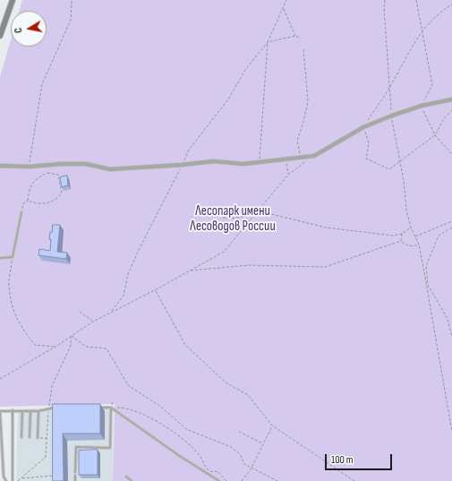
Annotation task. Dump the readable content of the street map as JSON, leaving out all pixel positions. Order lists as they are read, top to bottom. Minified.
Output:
{"parks":["Лесопарк имени Лесоводов России"],"scale_bar":"100 m","north":"left"}
